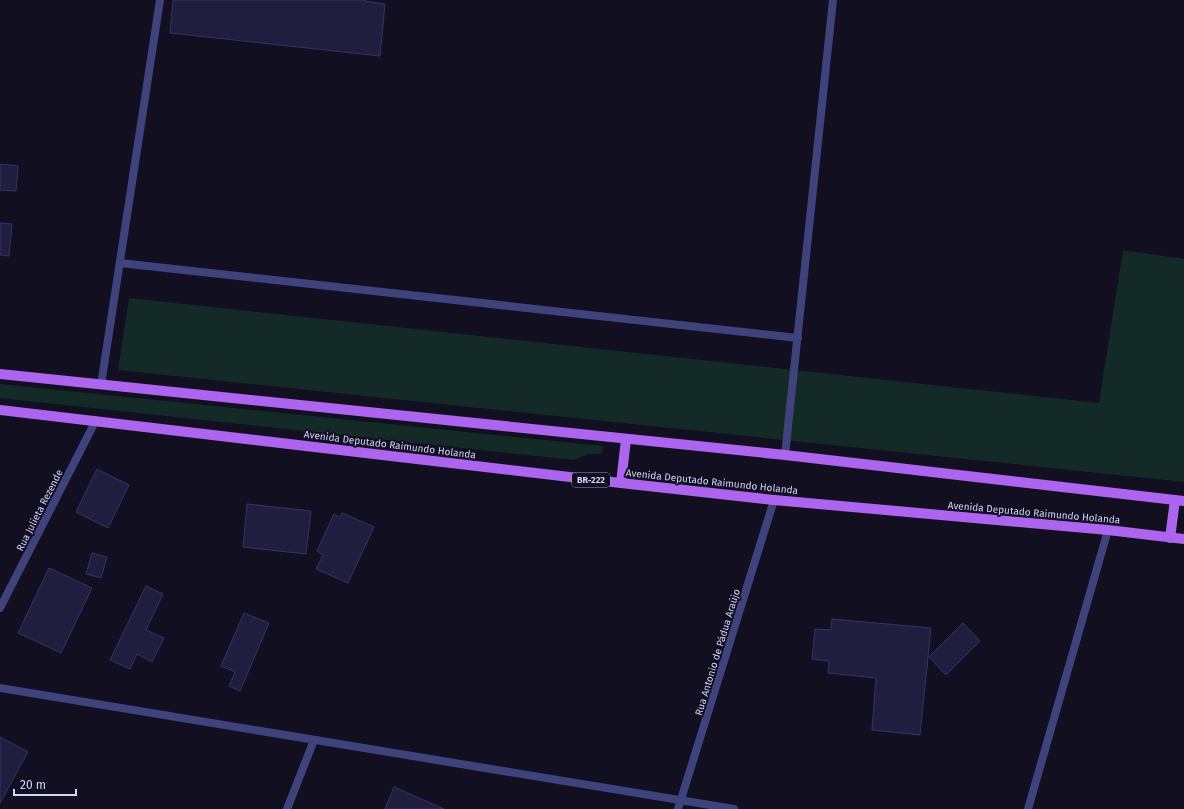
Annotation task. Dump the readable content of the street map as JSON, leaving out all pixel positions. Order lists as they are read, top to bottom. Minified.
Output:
{"streets":{"main road":["Avenida Deputado Raimundo Holanda","BR-222"],"street":["Rua Julieta Rezende","Rua Antonio de Pádua Araújo"]},"crossings":[["Avenida Deputado Raimundo Holanda","Rua Julieta Rezende"],["Avenida Deputado Raimundo Holanda","Rua Antonio de Pádua Araújo"]],"scale_bar":"20 m"}
